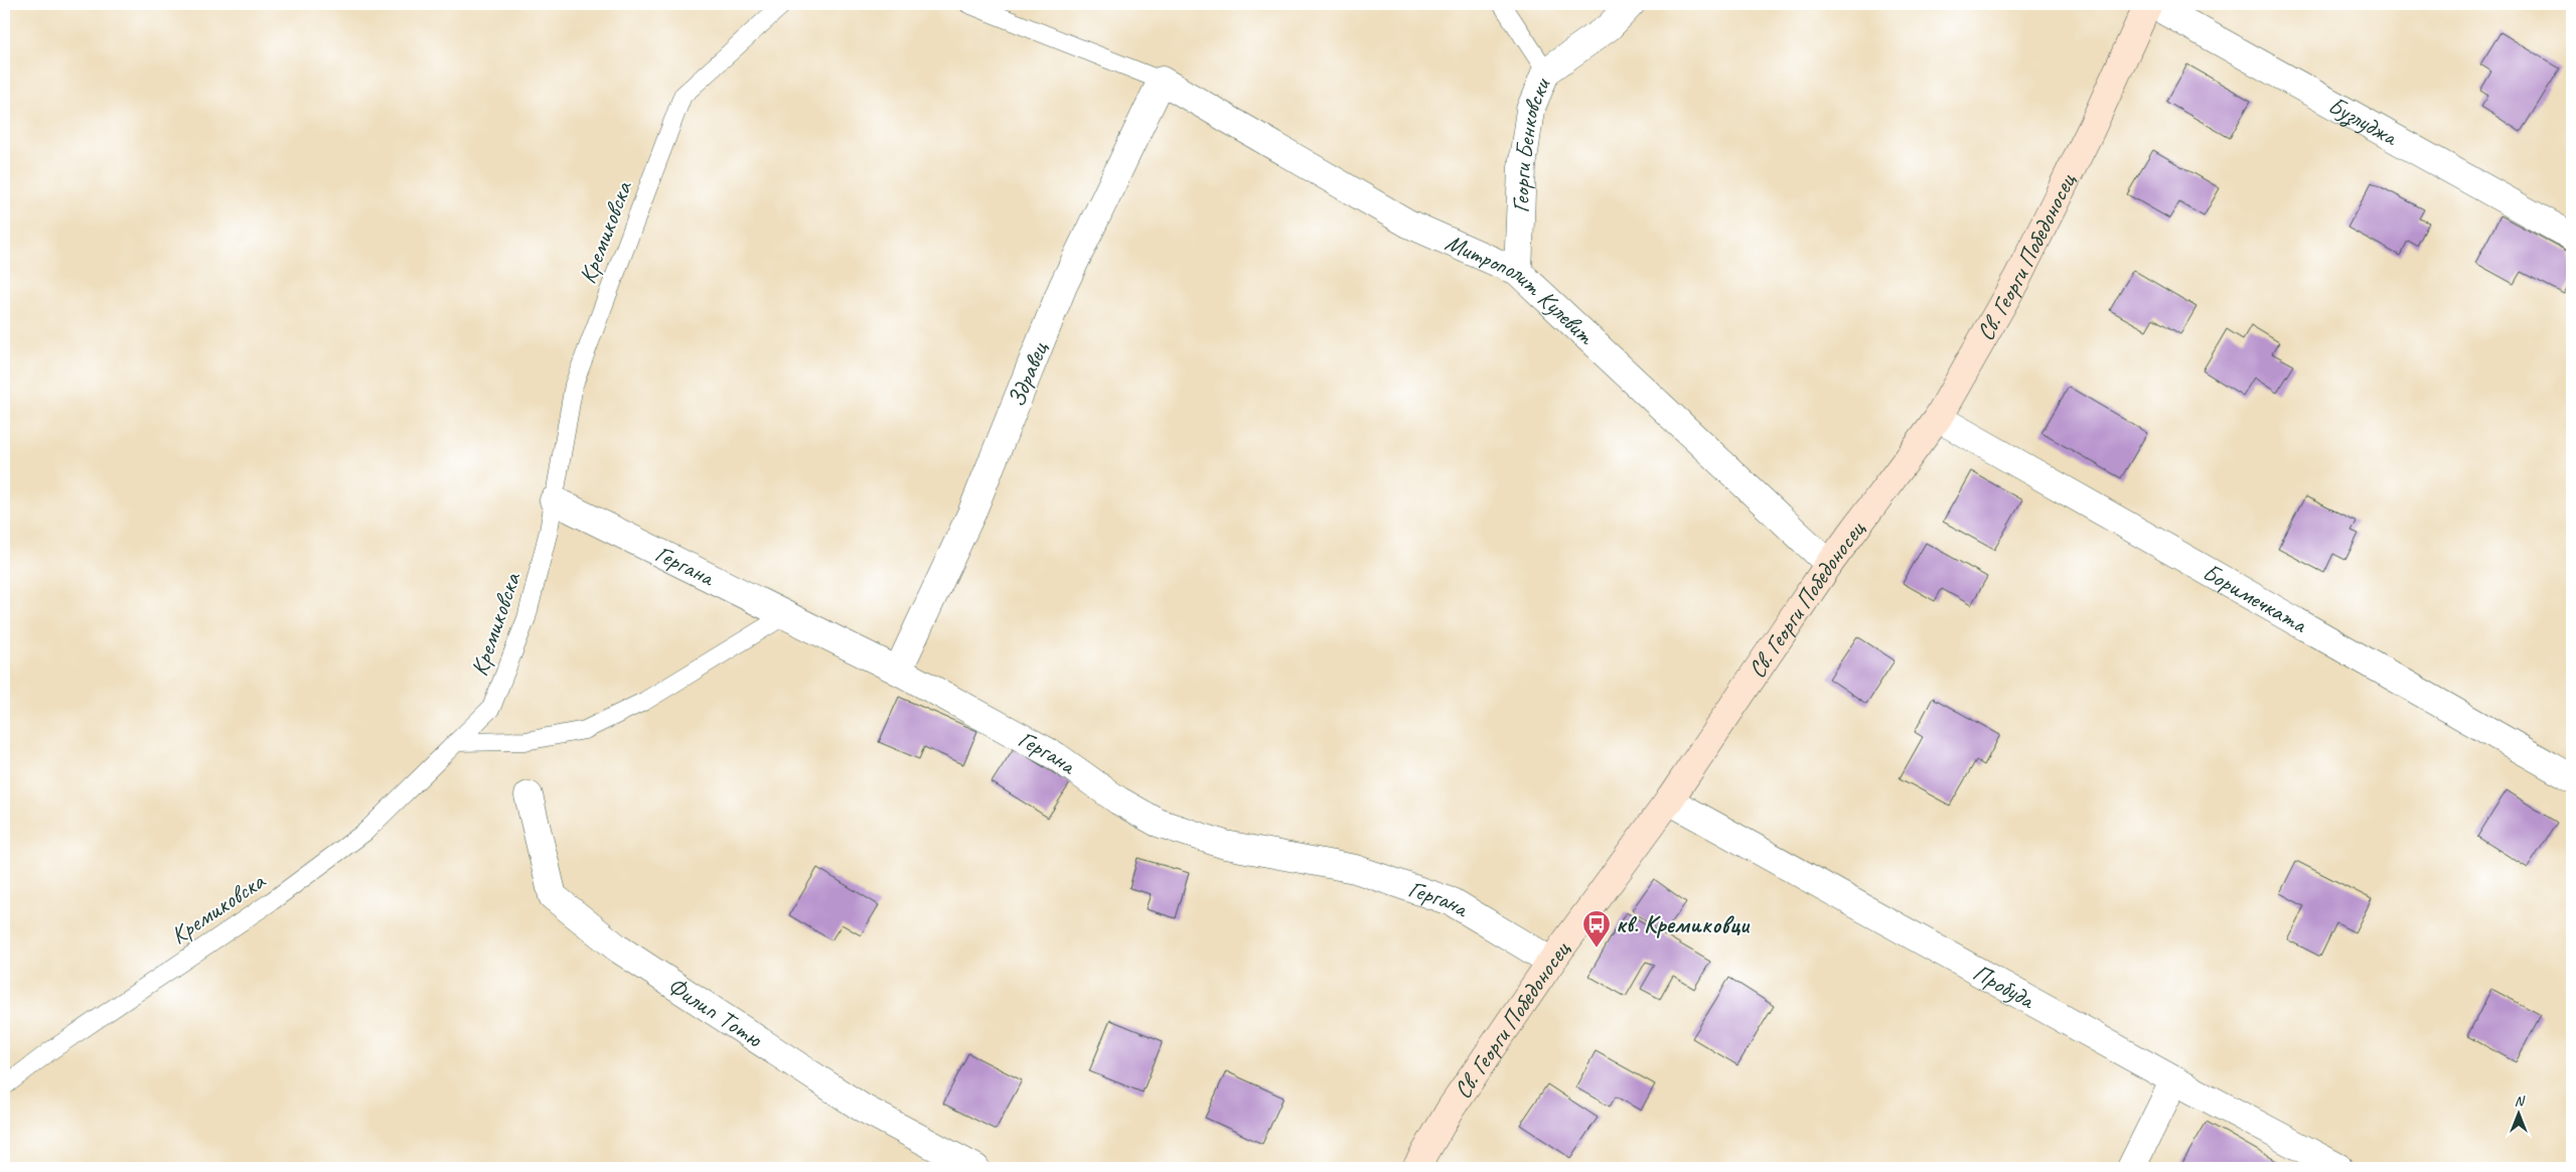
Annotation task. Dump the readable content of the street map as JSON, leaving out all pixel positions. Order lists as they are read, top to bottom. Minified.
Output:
{"streets":{"street":["Бузлуджа","Георги Бенковски","Св. Георги Победоносец","Митрополит Кулевит","Здравец","Гергана","Боримечката","Пробуда","Филип Тотю"],"lane":["Кремиковска"]},"crossings":[["Георги Бенковски","Митрополит Кулевит"],["Кремиковска","Гергана"],["Св. Георги Победоносец","Митрополит Кулевит"],["Св. Георги Победоносец","Гергана"],["Св. Георги Победоносец","Боримечката"],["Св. Георги Победоносец","Пробуда"],["Митрополит Кулевит","Здравец"],["Здравец","Гергана"]],"places":{"bus stop":["кв. Кремиковци"]},"north":"top"}
